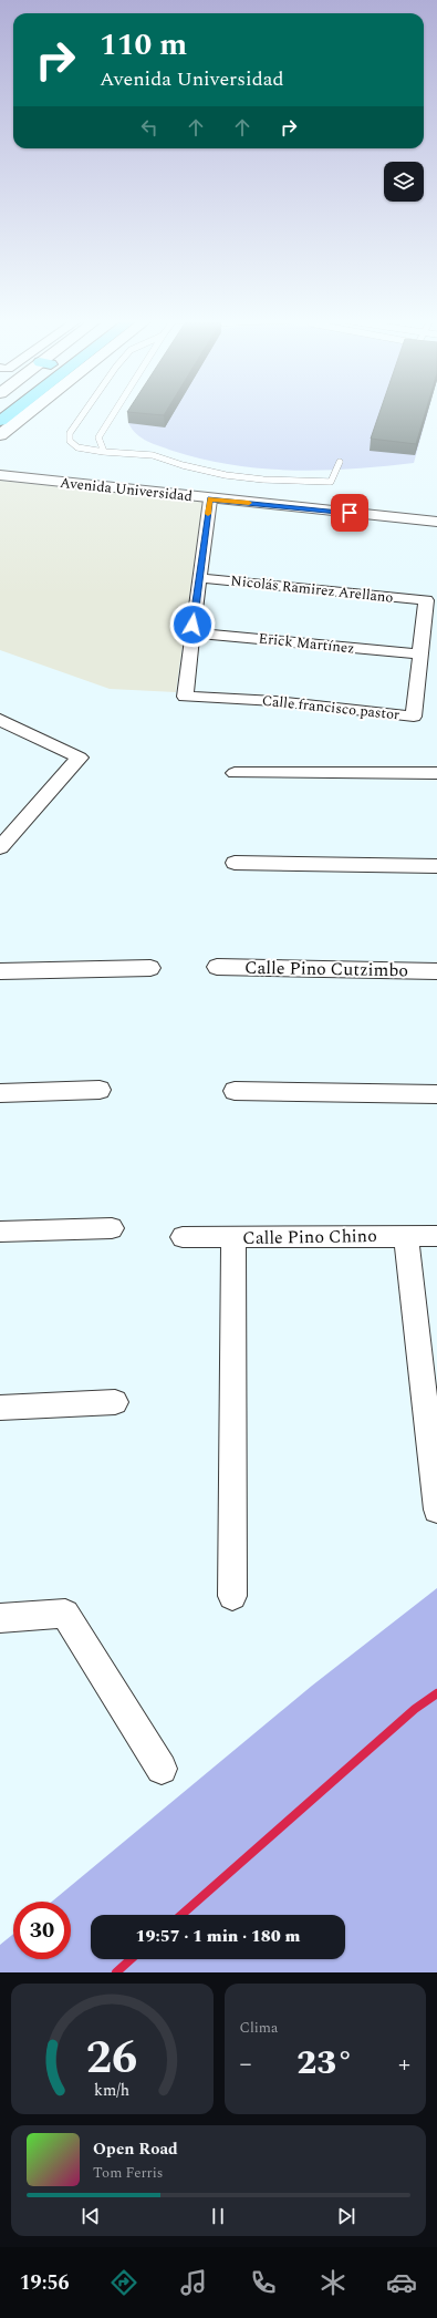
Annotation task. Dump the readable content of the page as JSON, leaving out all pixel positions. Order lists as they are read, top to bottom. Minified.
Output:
{"streets":{"street":["Avenida Universidad","Nicolás Ramirez Arellano","Erick Martínez","Calle francisco pastor","Calle Pino Cutzimbo","Calle Pino Chino"]},"crossings":[["Nicolás Ramirez Arellano","Calle francisco pastor"],["Erick Martínez","Calle francisco pastor"]],"page":{"turn":["110 m","Avenida Universidad"],"limit":"30","trip":"19:57 · 1 min · 180 m","tile":"Clima","heat":["−","23°","+"],"song":["Open Road","Tom Ferris"],"tabs":"19:56","gauge":["26","km/h"]}}
